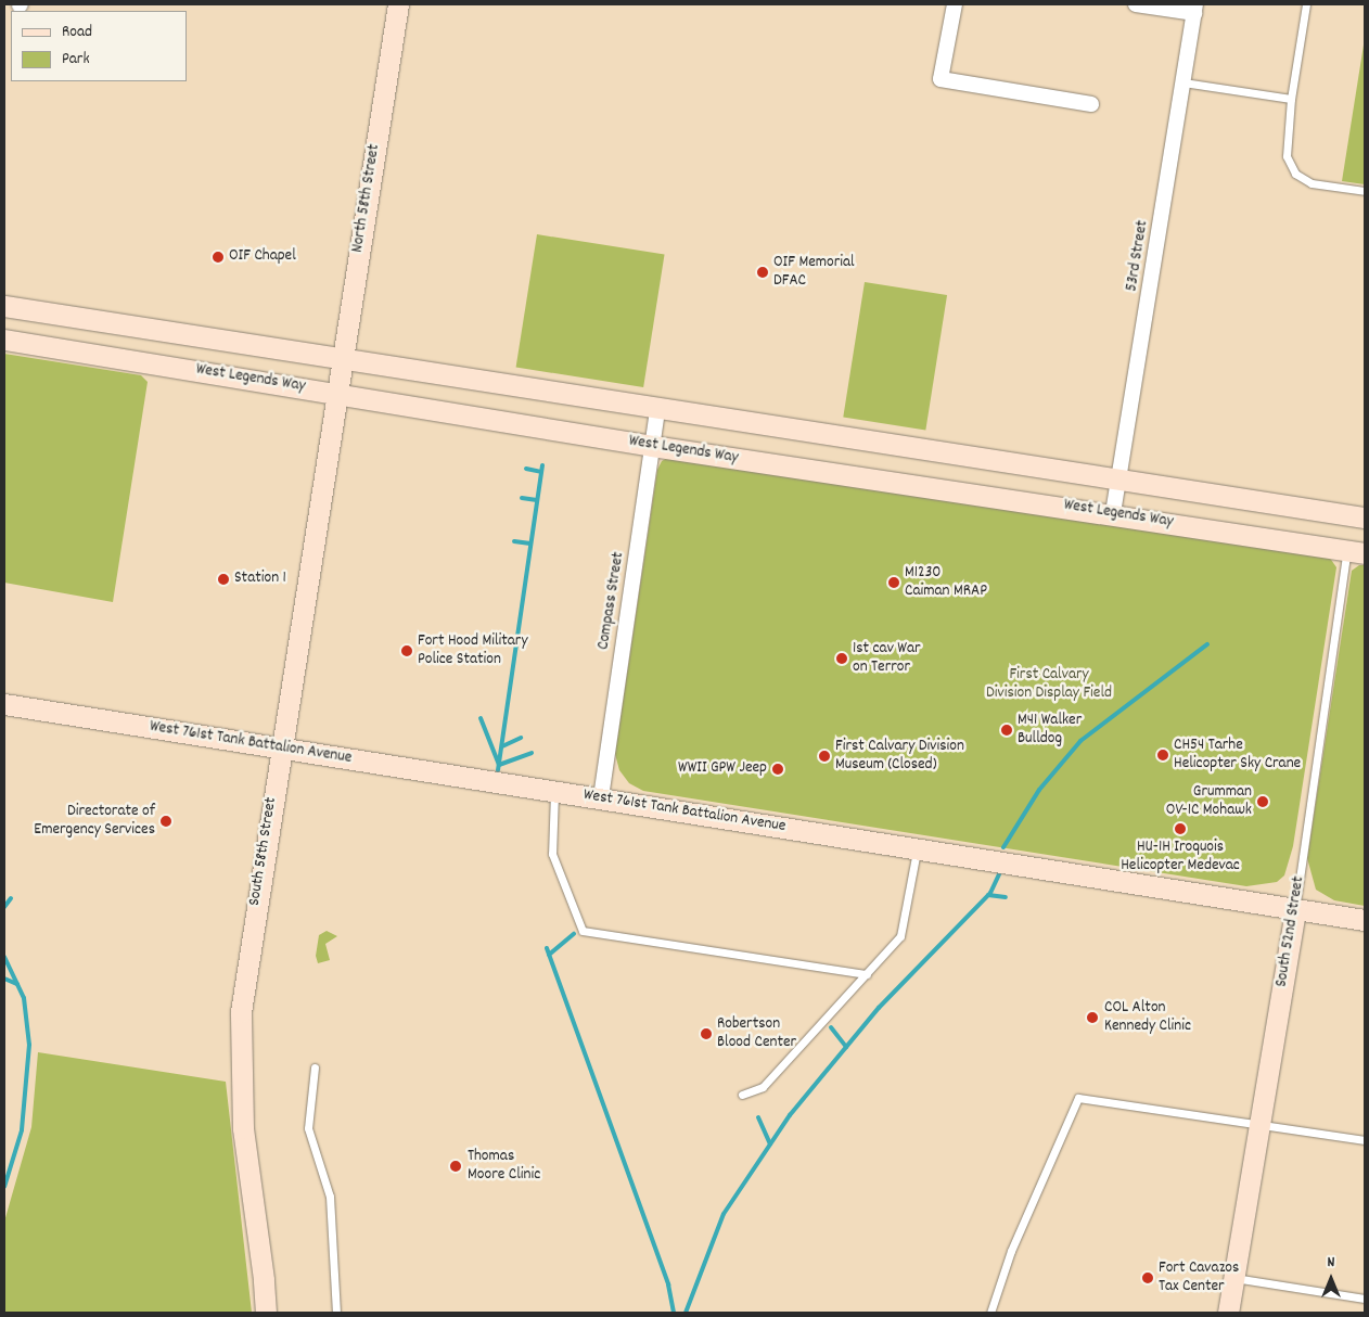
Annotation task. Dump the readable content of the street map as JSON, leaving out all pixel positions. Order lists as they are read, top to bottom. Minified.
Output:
{"streets":{"street":["North 58th Street","53rd Street","West Legends Way","Compass Street","West 761st Tank Battalion Avenue","South 58th Street","South 52nd Street"]},"crossings":[["North 58th Street","West Legends Way"],["North 58th Street","South 58th Street"],["53rd Street","West Legends Way"],["West Legends Way","Compass Street"],["West Legends Way","South 58th Street"],["West Legends Way","South 52nd Street"],["Compass Street","West 761st Tank Battalion Avenue"],["West 761st Tank Battalion Avenue","South 58th Street"],["West 761st Tank Battalion Avenue","South 52nd Street"]],"parks":["First Calvary Division Display Field"],"places":["OIF Chapel","OIF Memorial DFAC","Station 1","M1230 Caiman MRAP","Fort Hood Military Police Station","1st cav War on Terror","M41 Walker Bulldog","CH54 Tarhe Helicopter Sky Crane","First Calvary Division Museum (Closed)","WWII GPW Jeep","Grumman OV-1C Mohawk","Directorate of Emergency Services","HU-1H Iroquois Helicopter Medevac","COL Alton Kennedy Clinic","Robertson Blood Center","Thomas Moore Clinic","Fort Cavazos Tax Center"],"legend":["Road","Park"],"north":"top"}
